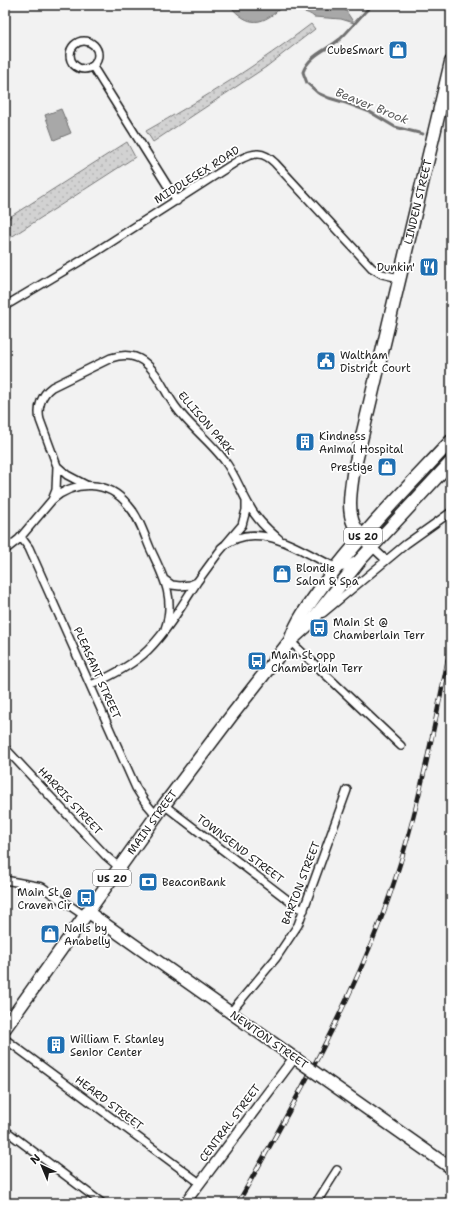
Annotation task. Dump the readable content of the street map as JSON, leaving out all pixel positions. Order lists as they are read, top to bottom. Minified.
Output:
{"streets":{"main road":["LINDEN STREET","US 20","MAIN STREET","NEWTON STREET"],"street":["MIDDLESEX ROAD","ELLISON PARK","PLEASANT STREET","HARRIS STREET","TOWNSEND STREET","BARTON STREET","HEARD STREET","CENTRAL STREET"]},"crossings":[["MIDDLESEX ROAD","LINDEN STREET"],["LINDEN STREET","MAIN STREET"],["ELLISON PARK","PLEASANT STREET"],["ELLISON PARK","MAIN STREET"],["PLEASANT STREET","MAIN STREET"],["HARRIS STREET","MAIN STREET"],["MAIN STREET","TOWNSEND STREET"],["MAIN STREET","NEWTON STREET"],["TOWNSEND STREET","BARTON STREET"],["BARTON STREET","NEWTON STREET"],["NEWTON STREET","CENTRAL STREET"],["HEARD STREET","CENTRAL STREET"]],"water":["Beaver Brook"],"places":{"shop":["CubeSmart","Prestige","Blondie Salon & Spa","Nails by Anabelly"],"restaurant":["Dunkin'"],"public building":["Waltham District Court"],"building":["Kindness Animal Hospital","William F. Stanley Senior Center"],"bus stop":["Main St @ Chamberlain Terr","Main St opp Chamberlain Terr","Main St @ Craven Cir"],"bank":["BeaconBank"]},"north":"top left"}
